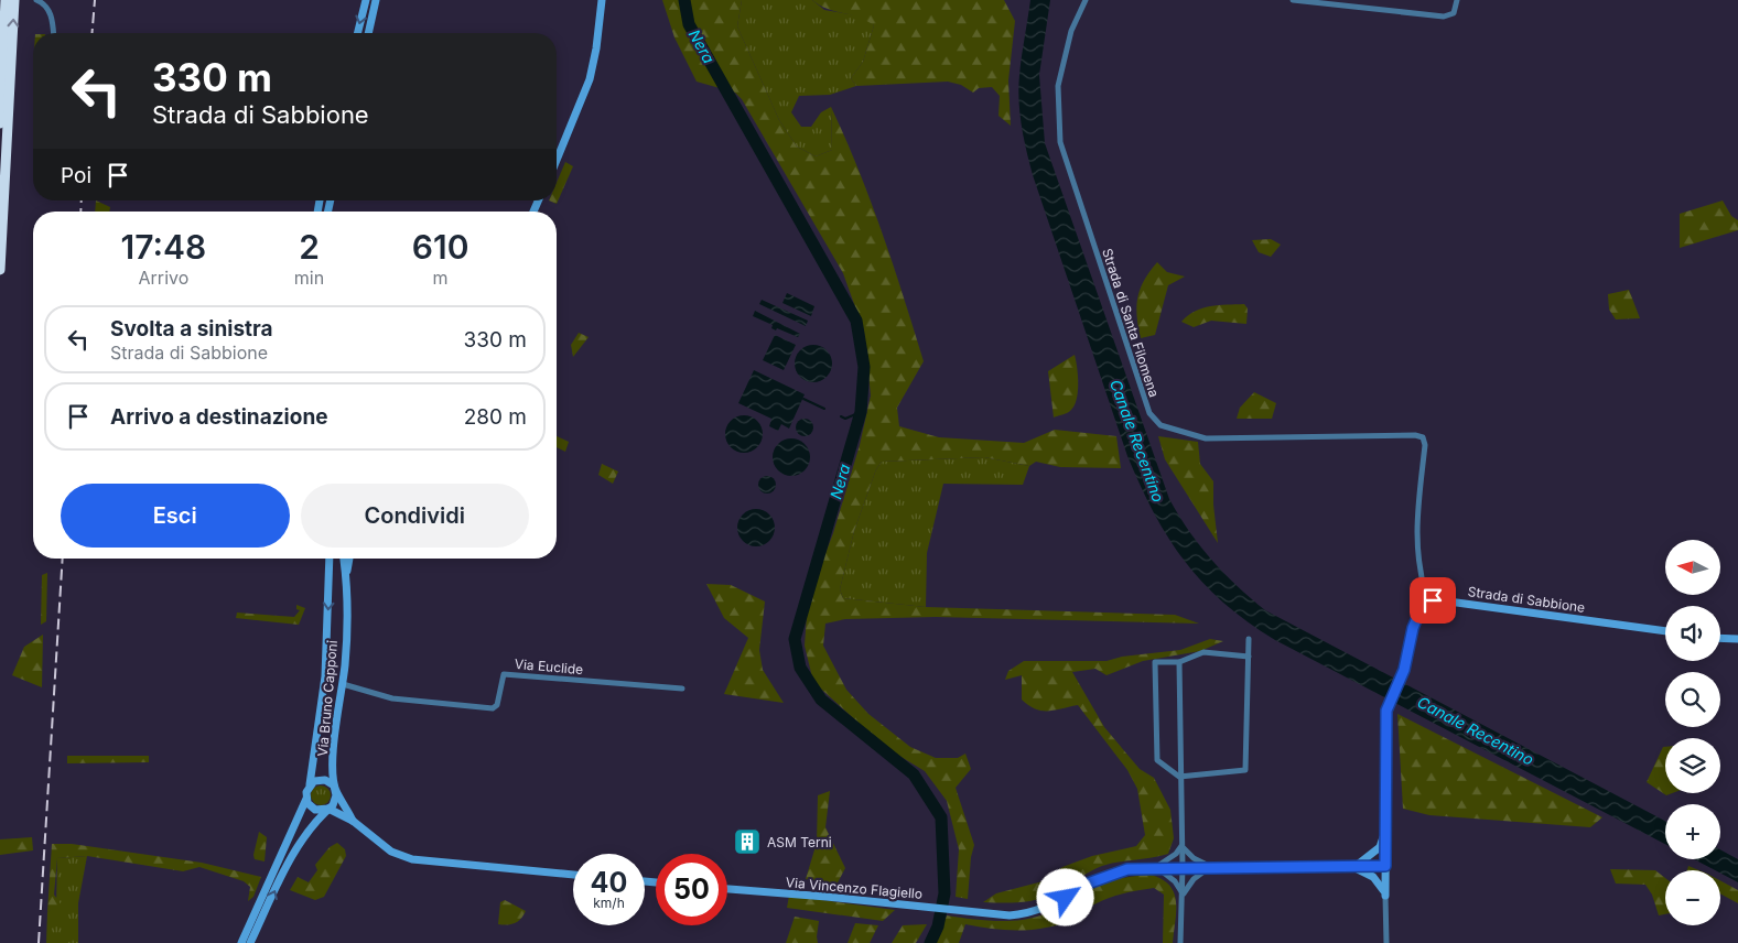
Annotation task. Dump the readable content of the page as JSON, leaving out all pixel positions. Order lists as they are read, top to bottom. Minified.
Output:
{"streets":{"main road":["Strada di Sabbione","Via Bruno Capponi","Via Vincenzo Flagiello"],"street":["Strada di Santa Filomena","Via Euclide"]},"crossings":[["Strada di Santa Filomena","Strada di Sabbione"],["Via Euclide","Via Bruno Capponi"]],"water":["Nera","Canale Recentino"],"places":{"building":["ASM Terni"]},"north":"left","page":{"turn":["330 m","Strada di Sabbione"],"then":"Poi","eta":["17:48","Arrivo","2","min","610","m"],"list":[{"name":"Svolta a sinistra","note":"Strada di Sabbione","value":"330 m"},{"name":"Arrivo a destinazione","value":"280 m"}],"buttons":["Esci","Condividi"],"map_buttons":["+","−"],"speed":"40 km/h","limit":"50"}}
